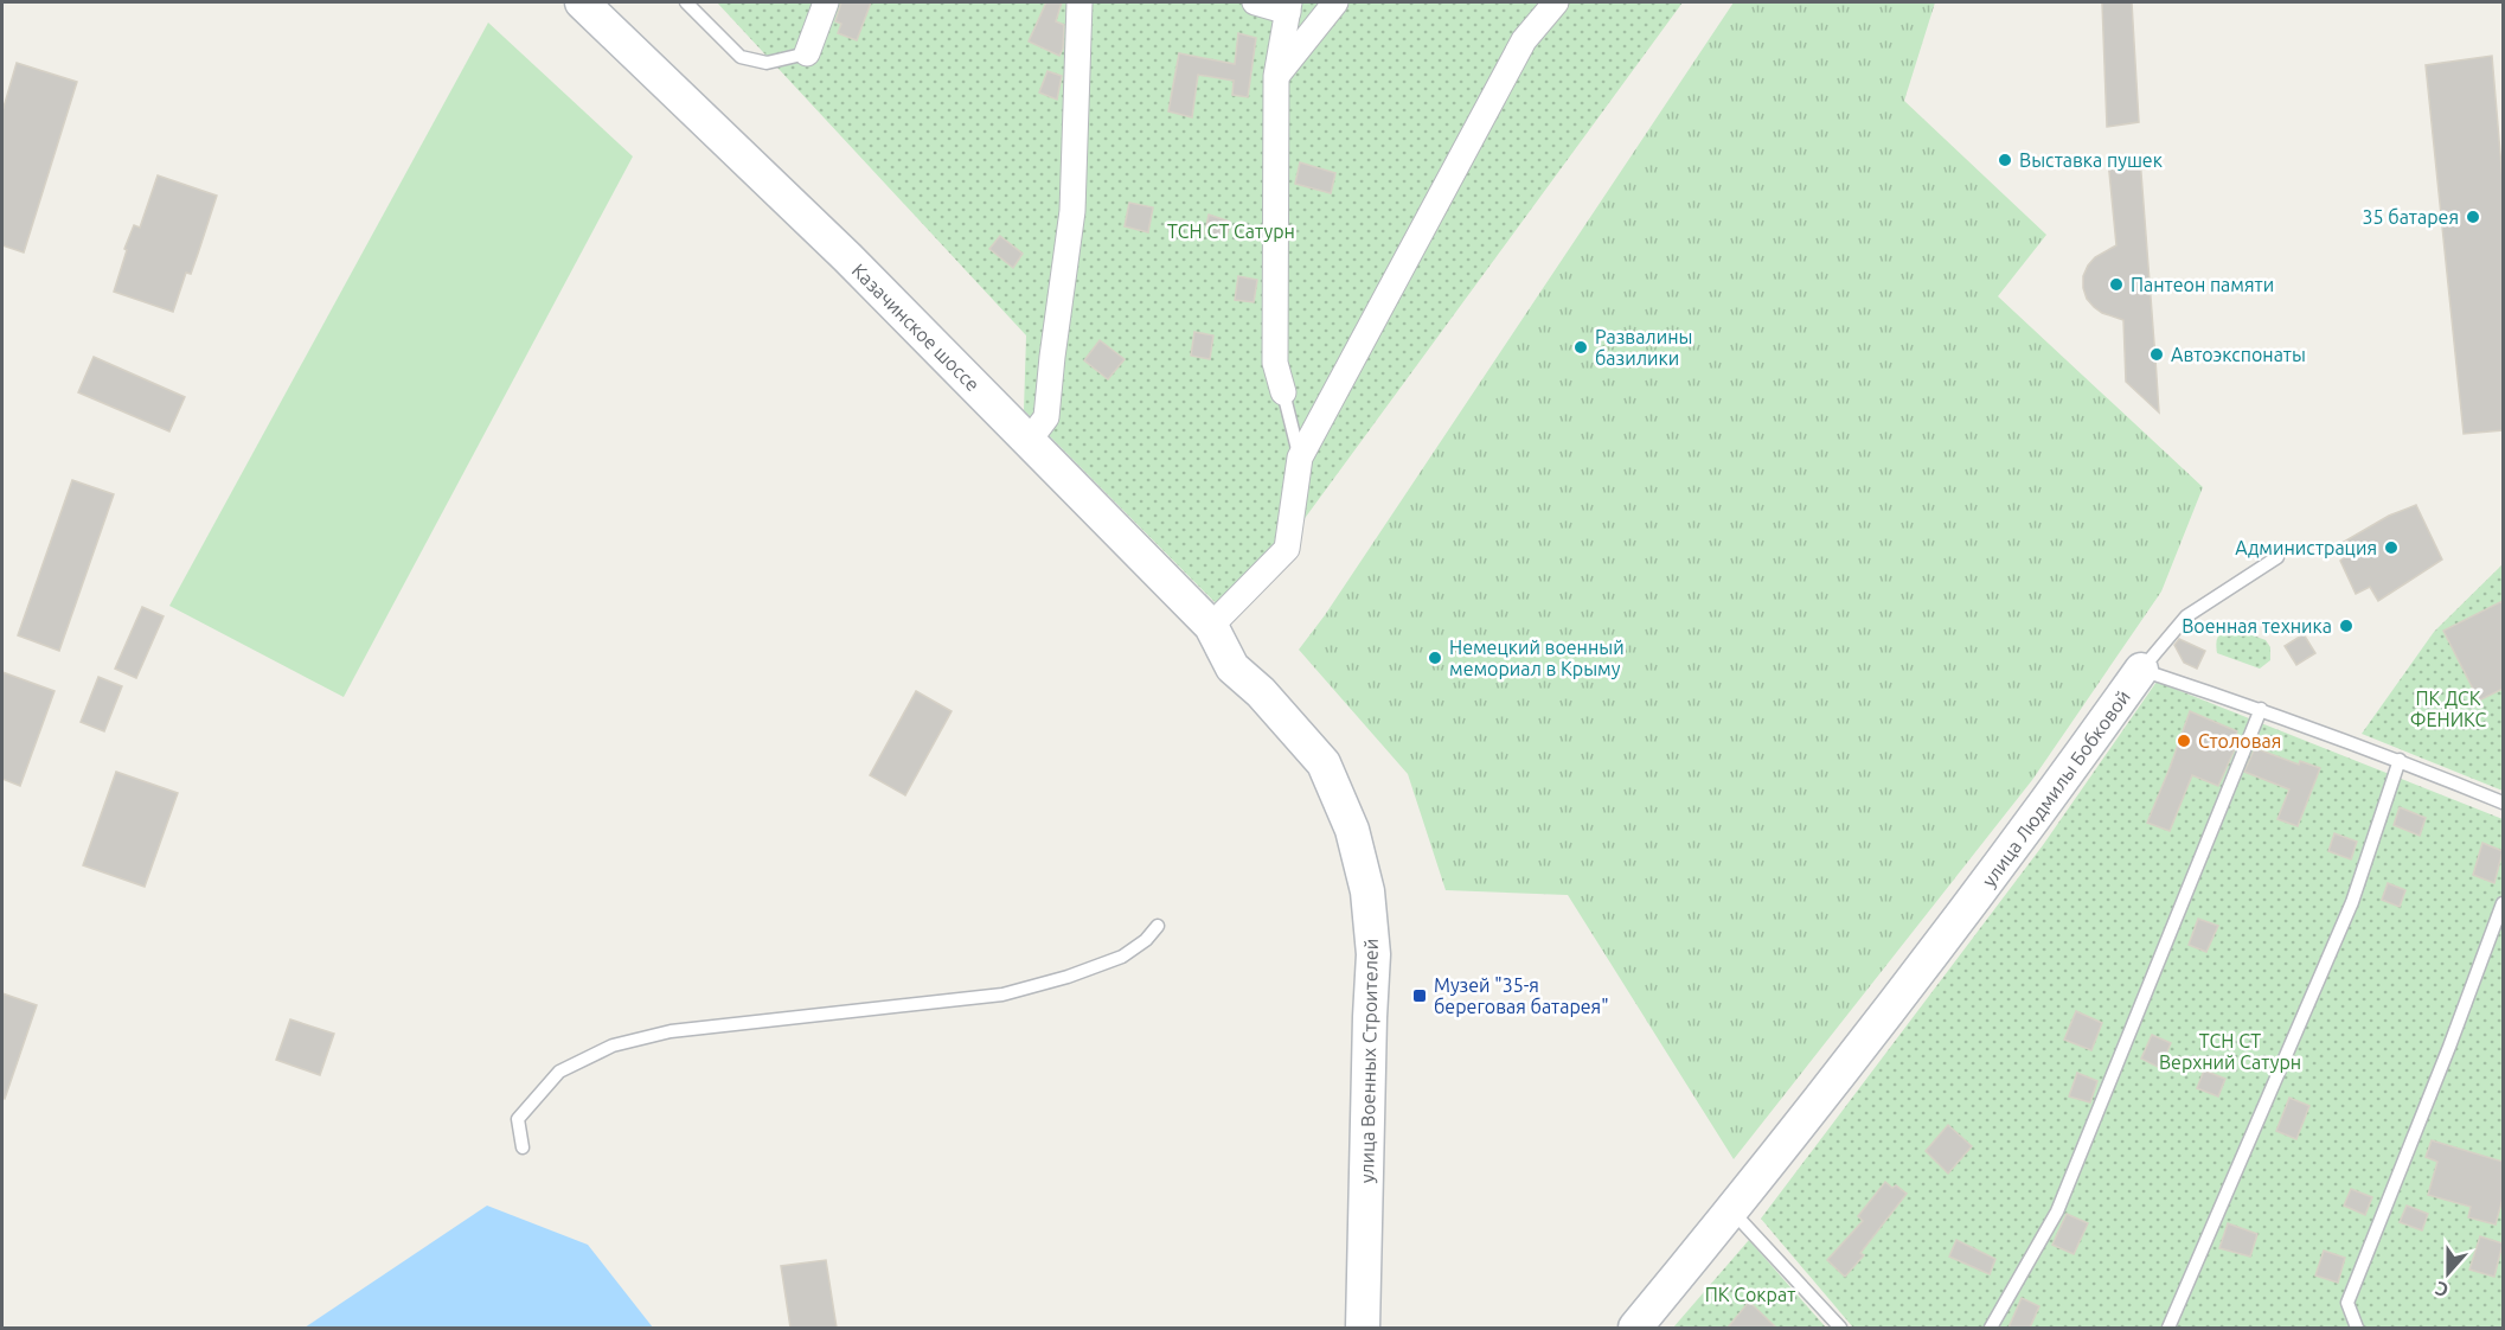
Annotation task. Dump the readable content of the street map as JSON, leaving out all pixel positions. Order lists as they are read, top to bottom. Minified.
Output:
{"streets":{"main road":["Казачинское шоссе","улица Людмилы Бобковой","улица Военных Строителей"]},"crossings":[["Казачинское шоссе","улица Военных Строителей"]],"parks":["ТСН СТ Сатурн","ПК ДСК ФЕНИКС","ТСН СТ Верхний Сатурн","ПК Сократ"],"places":{"other":["Выставка пушек","35 батарея","Пантеон памяти","Развалины базилики","Автоэкспонаты","Администрация","Военная техника","Немецкий военный мемориал в Крыму","Столовая"],"transit":["Музей \"35-я береговая батарея\""]},"north":"bottom"}
